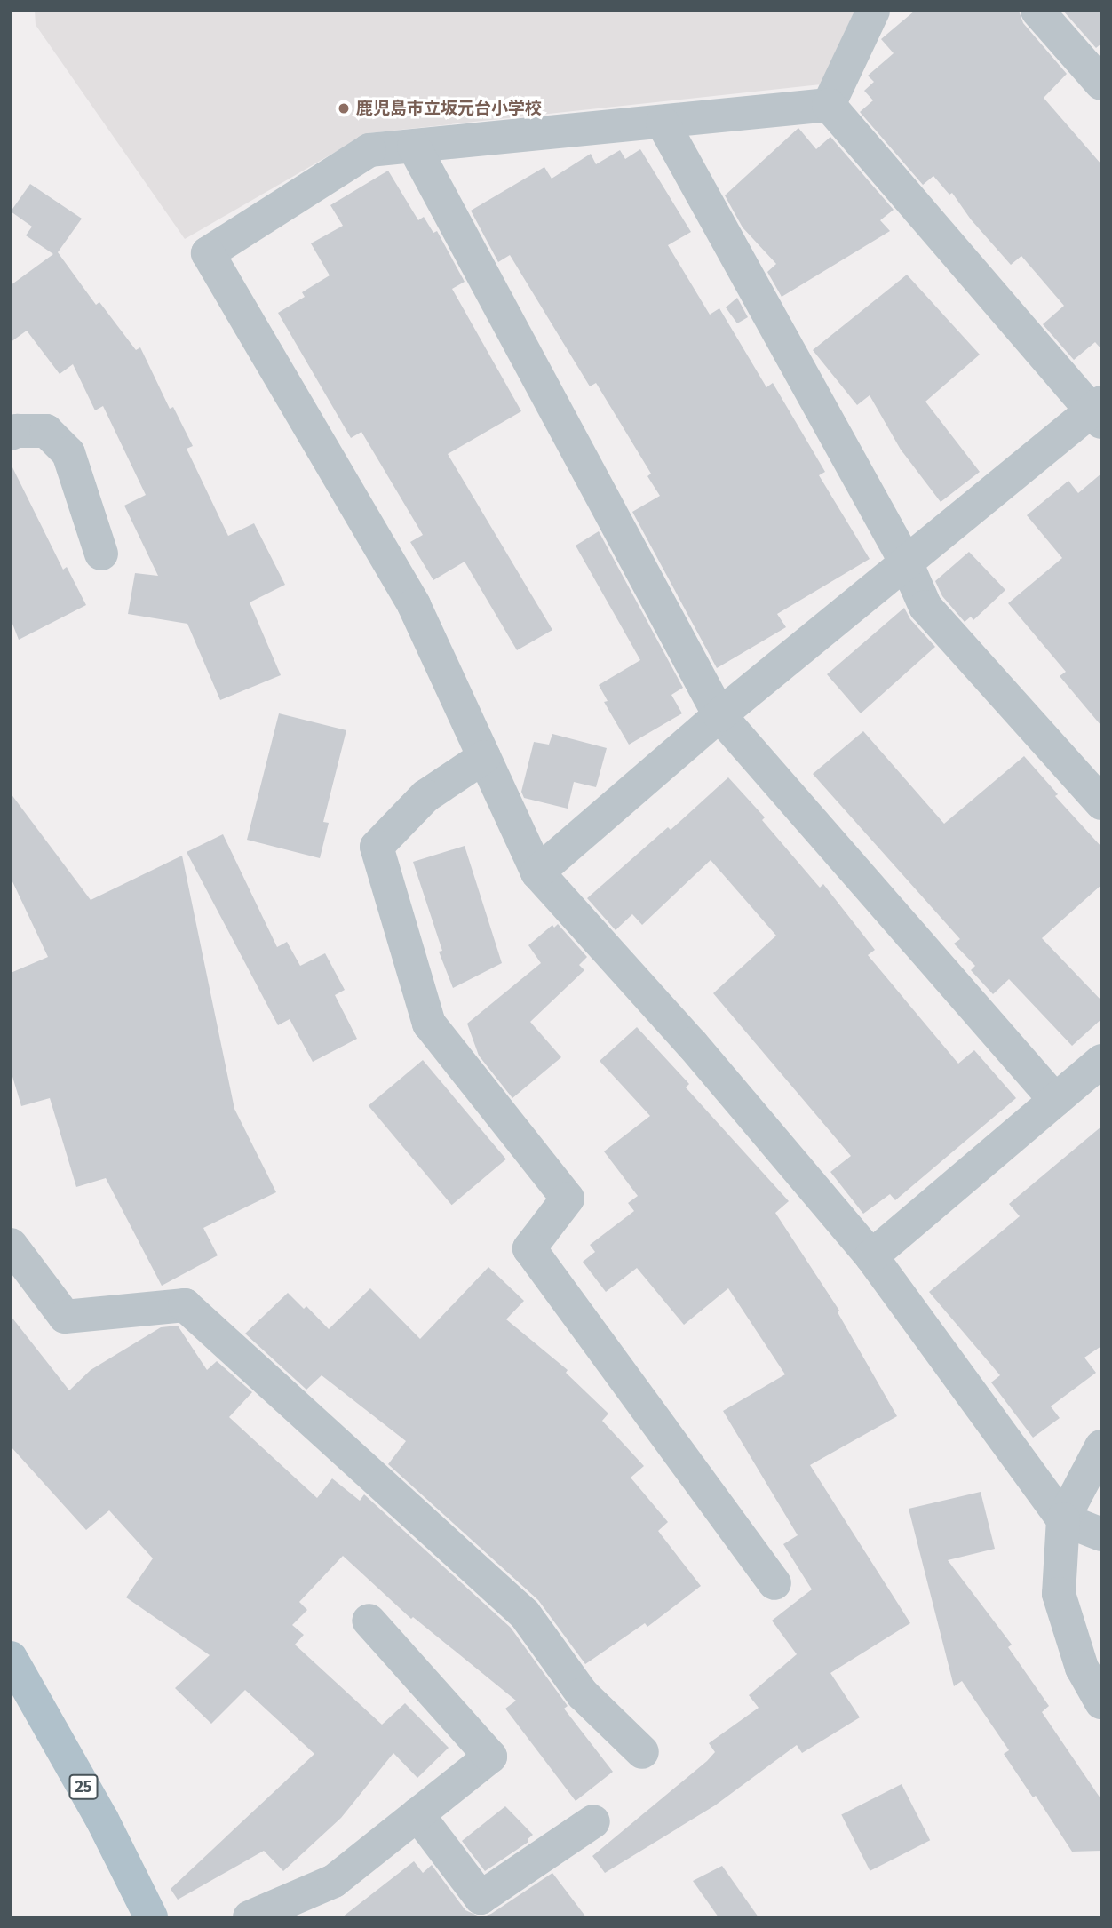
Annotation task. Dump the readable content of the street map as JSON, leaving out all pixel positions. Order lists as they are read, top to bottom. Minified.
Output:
{"streets":{"main road":["25"]},"places":["鹿児島市立坂元台小学校"]}
